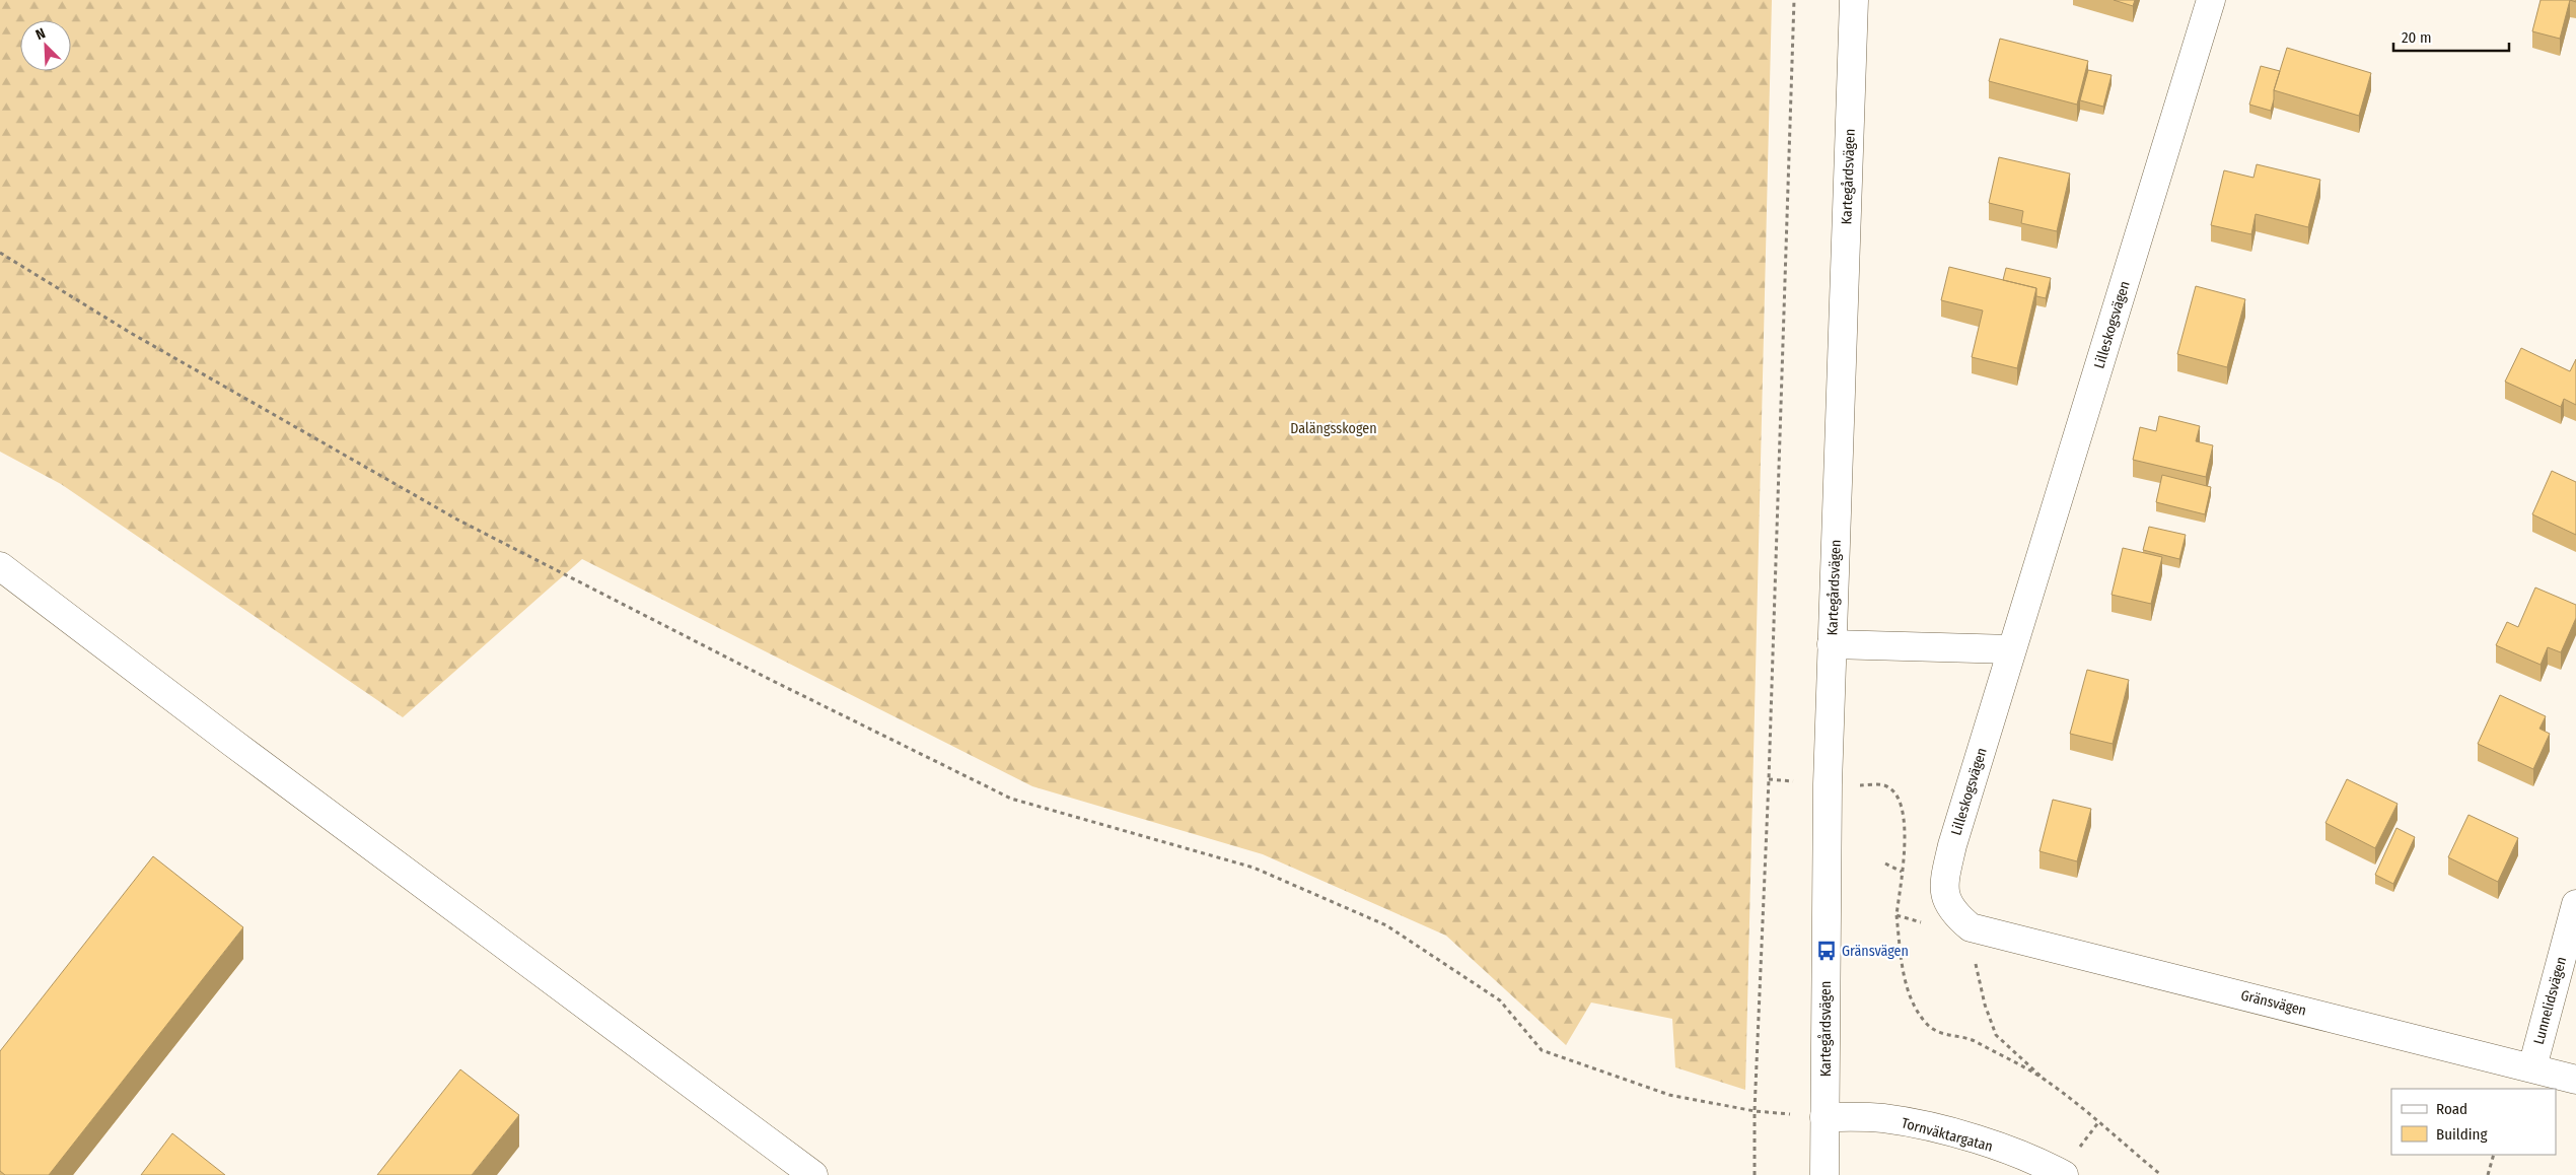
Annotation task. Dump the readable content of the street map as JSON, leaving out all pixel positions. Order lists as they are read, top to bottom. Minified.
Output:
{"streets":{"street":["Kartegårdsvägen","Lilleskogsvägen","Lunnelidsvägen","Gränsvägen","Tornväktargatan"]},"crossings":[["Kartegårdsvägen","Tornväktargatan"],["Lilleskogsvägen","Gränsvägen"],["Lunnelidsvägen","Gränsvägen"]],"parks":["Dalängsskogen"],"places":{"bus stop":["Gränsvägen"]},"legend":["Road","Building"],"scale_bar":"20 m","north":"top left"}
